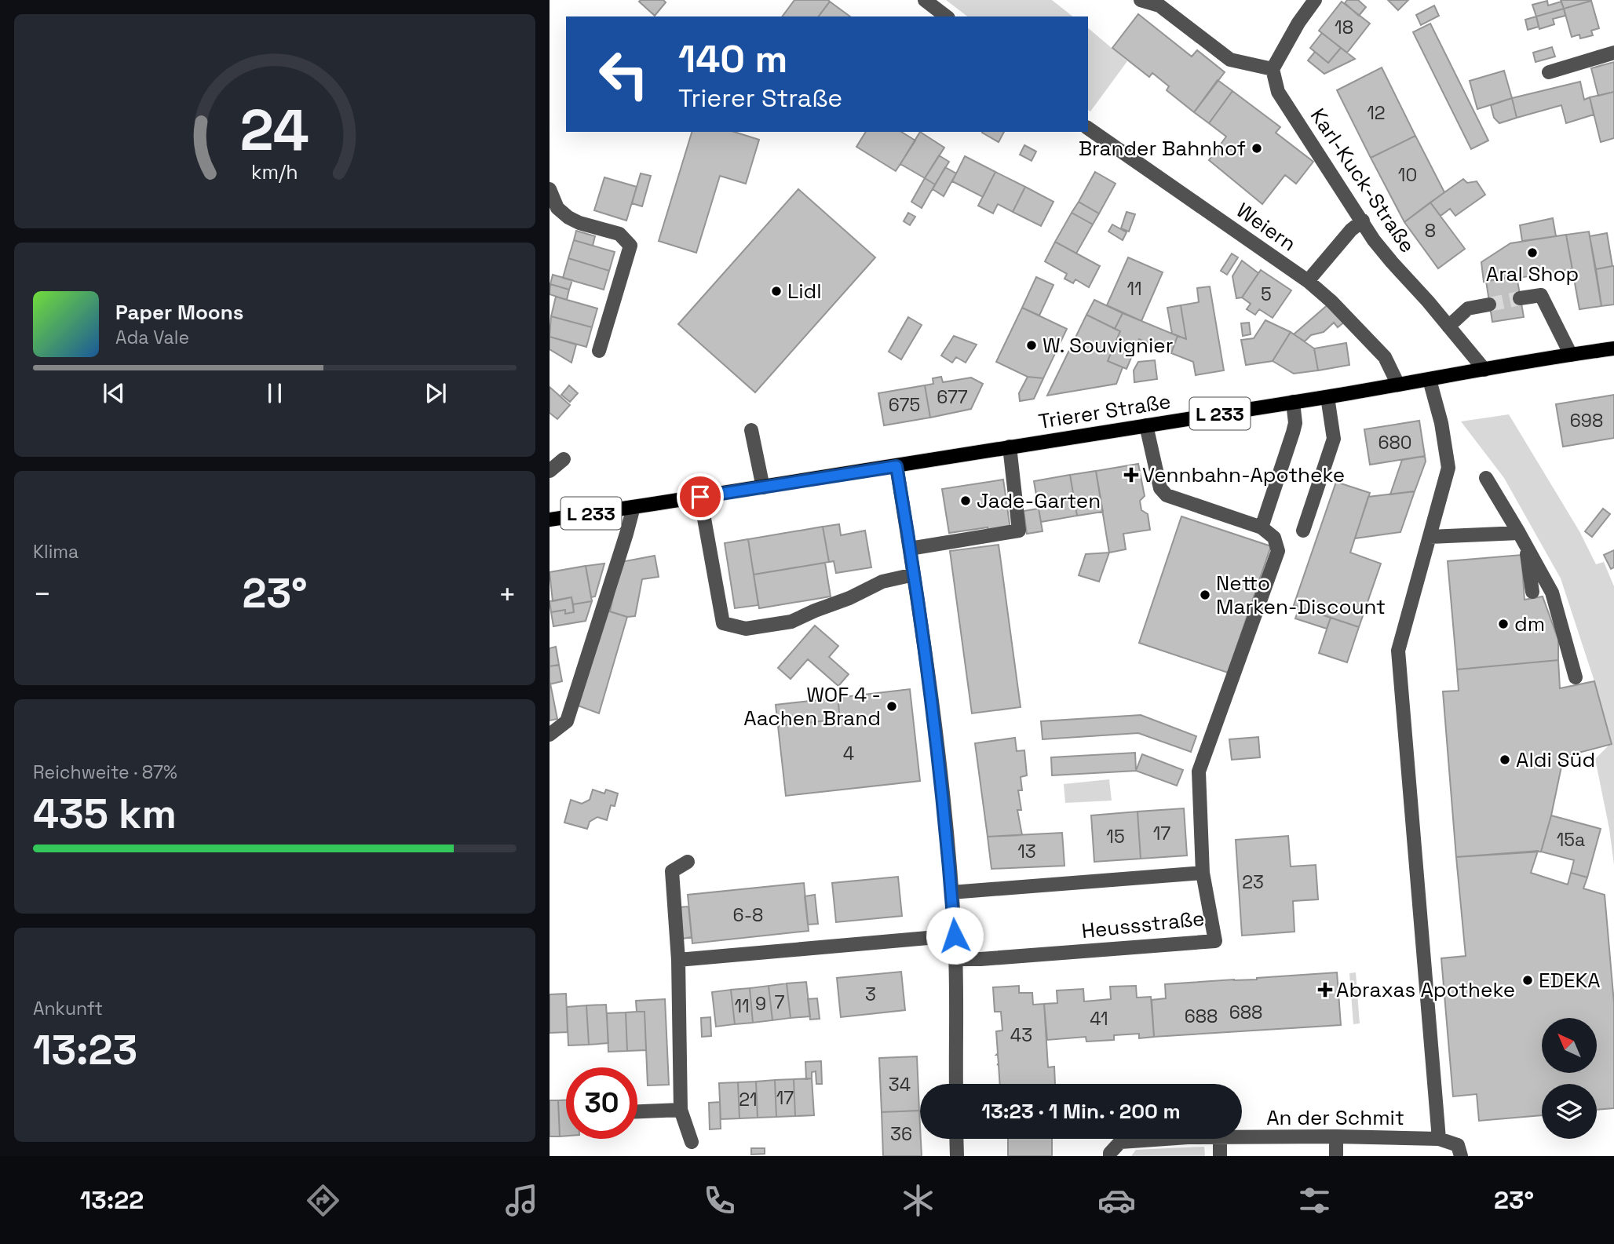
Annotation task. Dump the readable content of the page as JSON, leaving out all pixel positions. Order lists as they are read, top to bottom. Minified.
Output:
{"streets":{"main road":["Trierer Straße","L 233"],"street":["Karl-Kuck-Straße","Weiern","Heussstraße","An der Schmit"]},"crossings":[["Karl-Kuck-Straße","Trierer Straße"],["Weiern","Trierer Straße"]],"places":{"other":["Brander Bahnhof","Aral Shop","Lidl","W. Souvignier","Jade-Garten","Netto Marken-Discount","dm","WOF 4 - Aachen Brand","Aldi Süd","EDEKA"],"health":["Vennbahn-Apotheke","Abraxas Apotheke"]},"house_numbers":["18","12","10","8","11","5","677","675","698","680","4","17","15","15a","13","23","6-8","3","7","9","11","688","688","41","43","34","17","21","36"],"north":"top left","page":{"turn":["140 m","Trierer Straße"],"song":["Paper Moons","Ada Vale"],"tile":["Klima",["Reichweite · 87%","435 km"],["Ankunft","13:23"]],"heat":["−","23°","+"],"limit":"30","trip":"13:23 · 1 Min. · 200 m","tabs":["13:22","23°"],"gauge":["24","km/h"]}}
